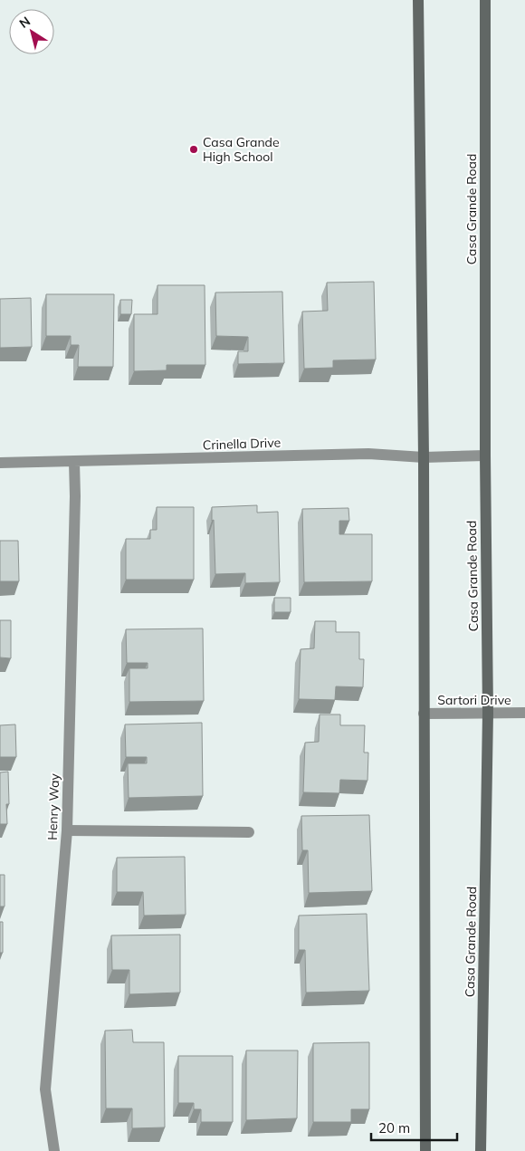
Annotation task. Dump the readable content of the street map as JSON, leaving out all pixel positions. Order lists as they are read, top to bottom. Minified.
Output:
{"streets":{"main road":["Casa Grande Road"],"street":["Crinella Drive","Sartori Drive","Henry Way"]},"crossings":[["Casa Grande Road","Crinella Drive"],["Casa Grande Road","Sartori Drive"],["Crinella Drive","Henry Way"]],"places":["Casa Grande High School"],"scale_bar":"20 m","north":"top left"}
